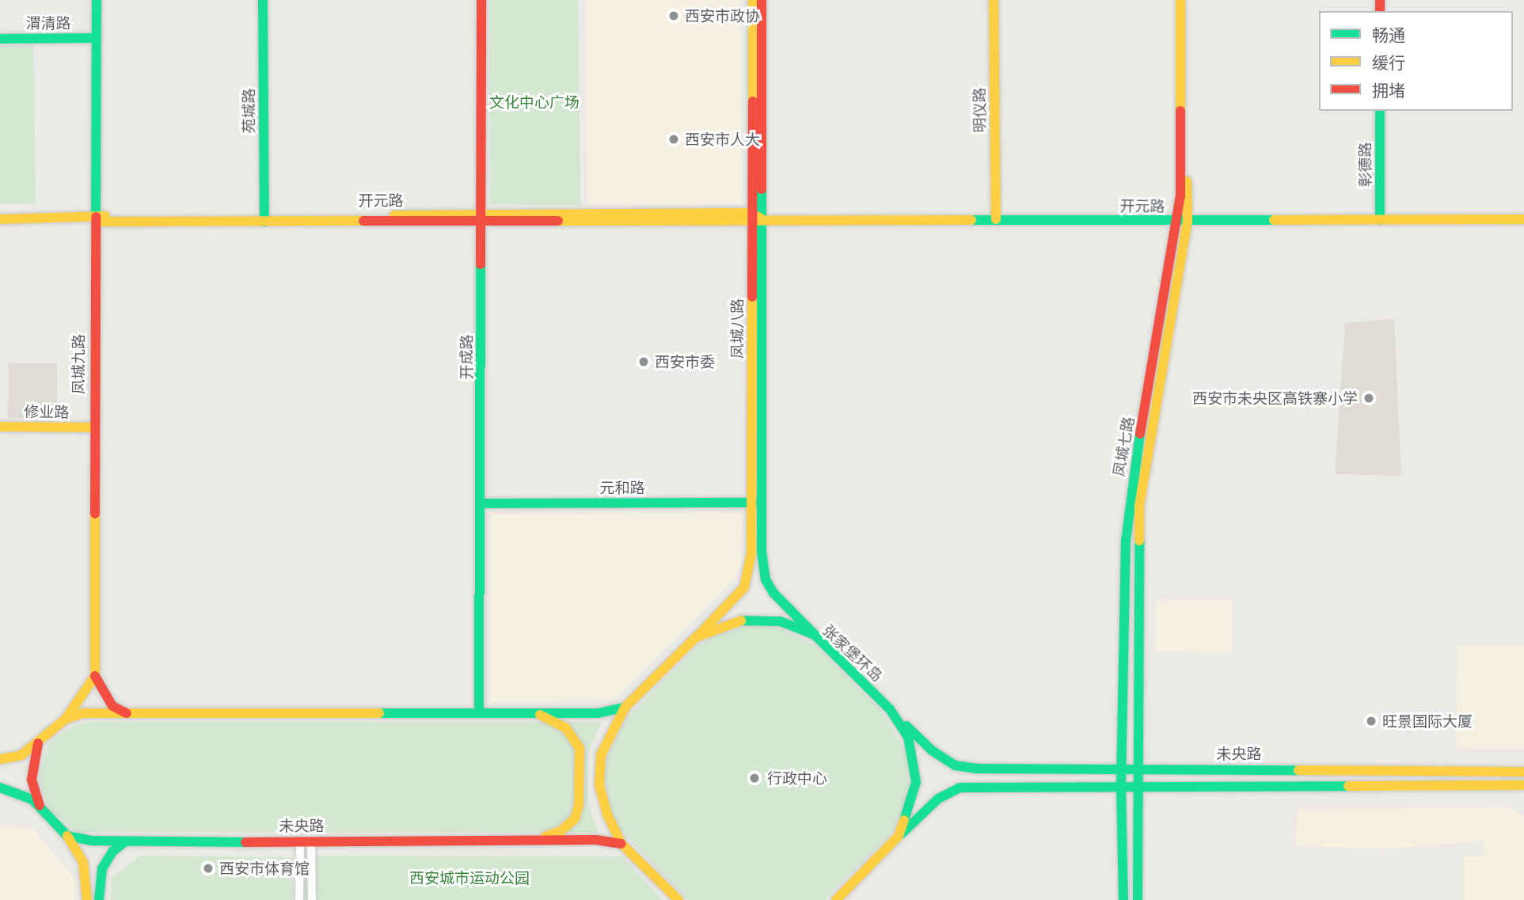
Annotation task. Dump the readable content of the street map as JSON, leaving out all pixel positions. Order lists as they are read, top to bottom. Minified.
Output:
{"streets":{"street":["渭清路","明仪路","苑城路","彰德路","开元路","凤城八路","开成路","凤城九路","修业路","凤城七路","元和路","张家堡环岛","未央路"]},"crossings":[["渭清路","凤城九路"],["明仪路","开元路"],["苑城路","开元路"],["彰德路","开元路"],["开元路","凤城八路"],["开元路","开成路"],["开元路","凤城九路"],["开元路","凤城七路"],["凤城八路","元和路"],["凤城八路","张家堡环岛"],["开成路","元和路"],["凤城九路","修业路"],["凤城七路","未央路"],["张家堡环岛","未央路"]],"parks":["文化中心广场","西安城市运动公园"],"places":["西安市政协","西安市人大","西安市委","西安市未央区高铁寨小学","旺景国际大厦","行政中心","西安市体育馆"],"legend":["畅通","缓行","拥堵"]}
